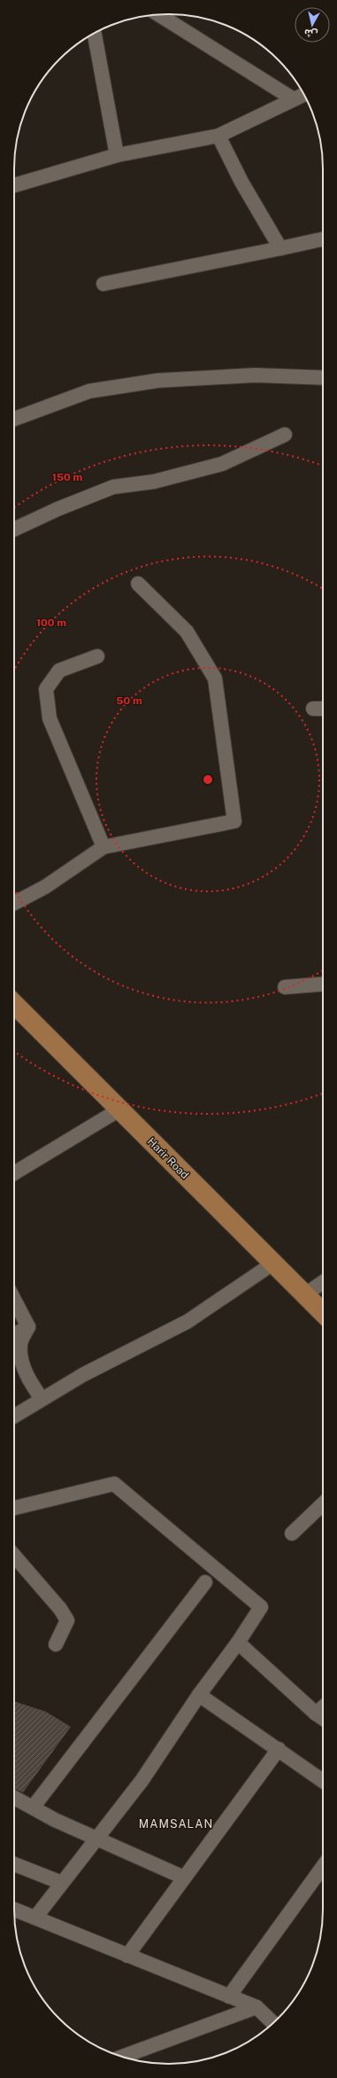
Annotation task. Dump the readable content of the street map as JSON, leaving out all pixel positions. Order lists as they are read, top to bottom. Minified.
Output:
{"streets":{"main road":["Harir Road"]},"districts":["MAMSALAN"],"north":"bottom","rings":["150 m","100 m","50 m"]}
